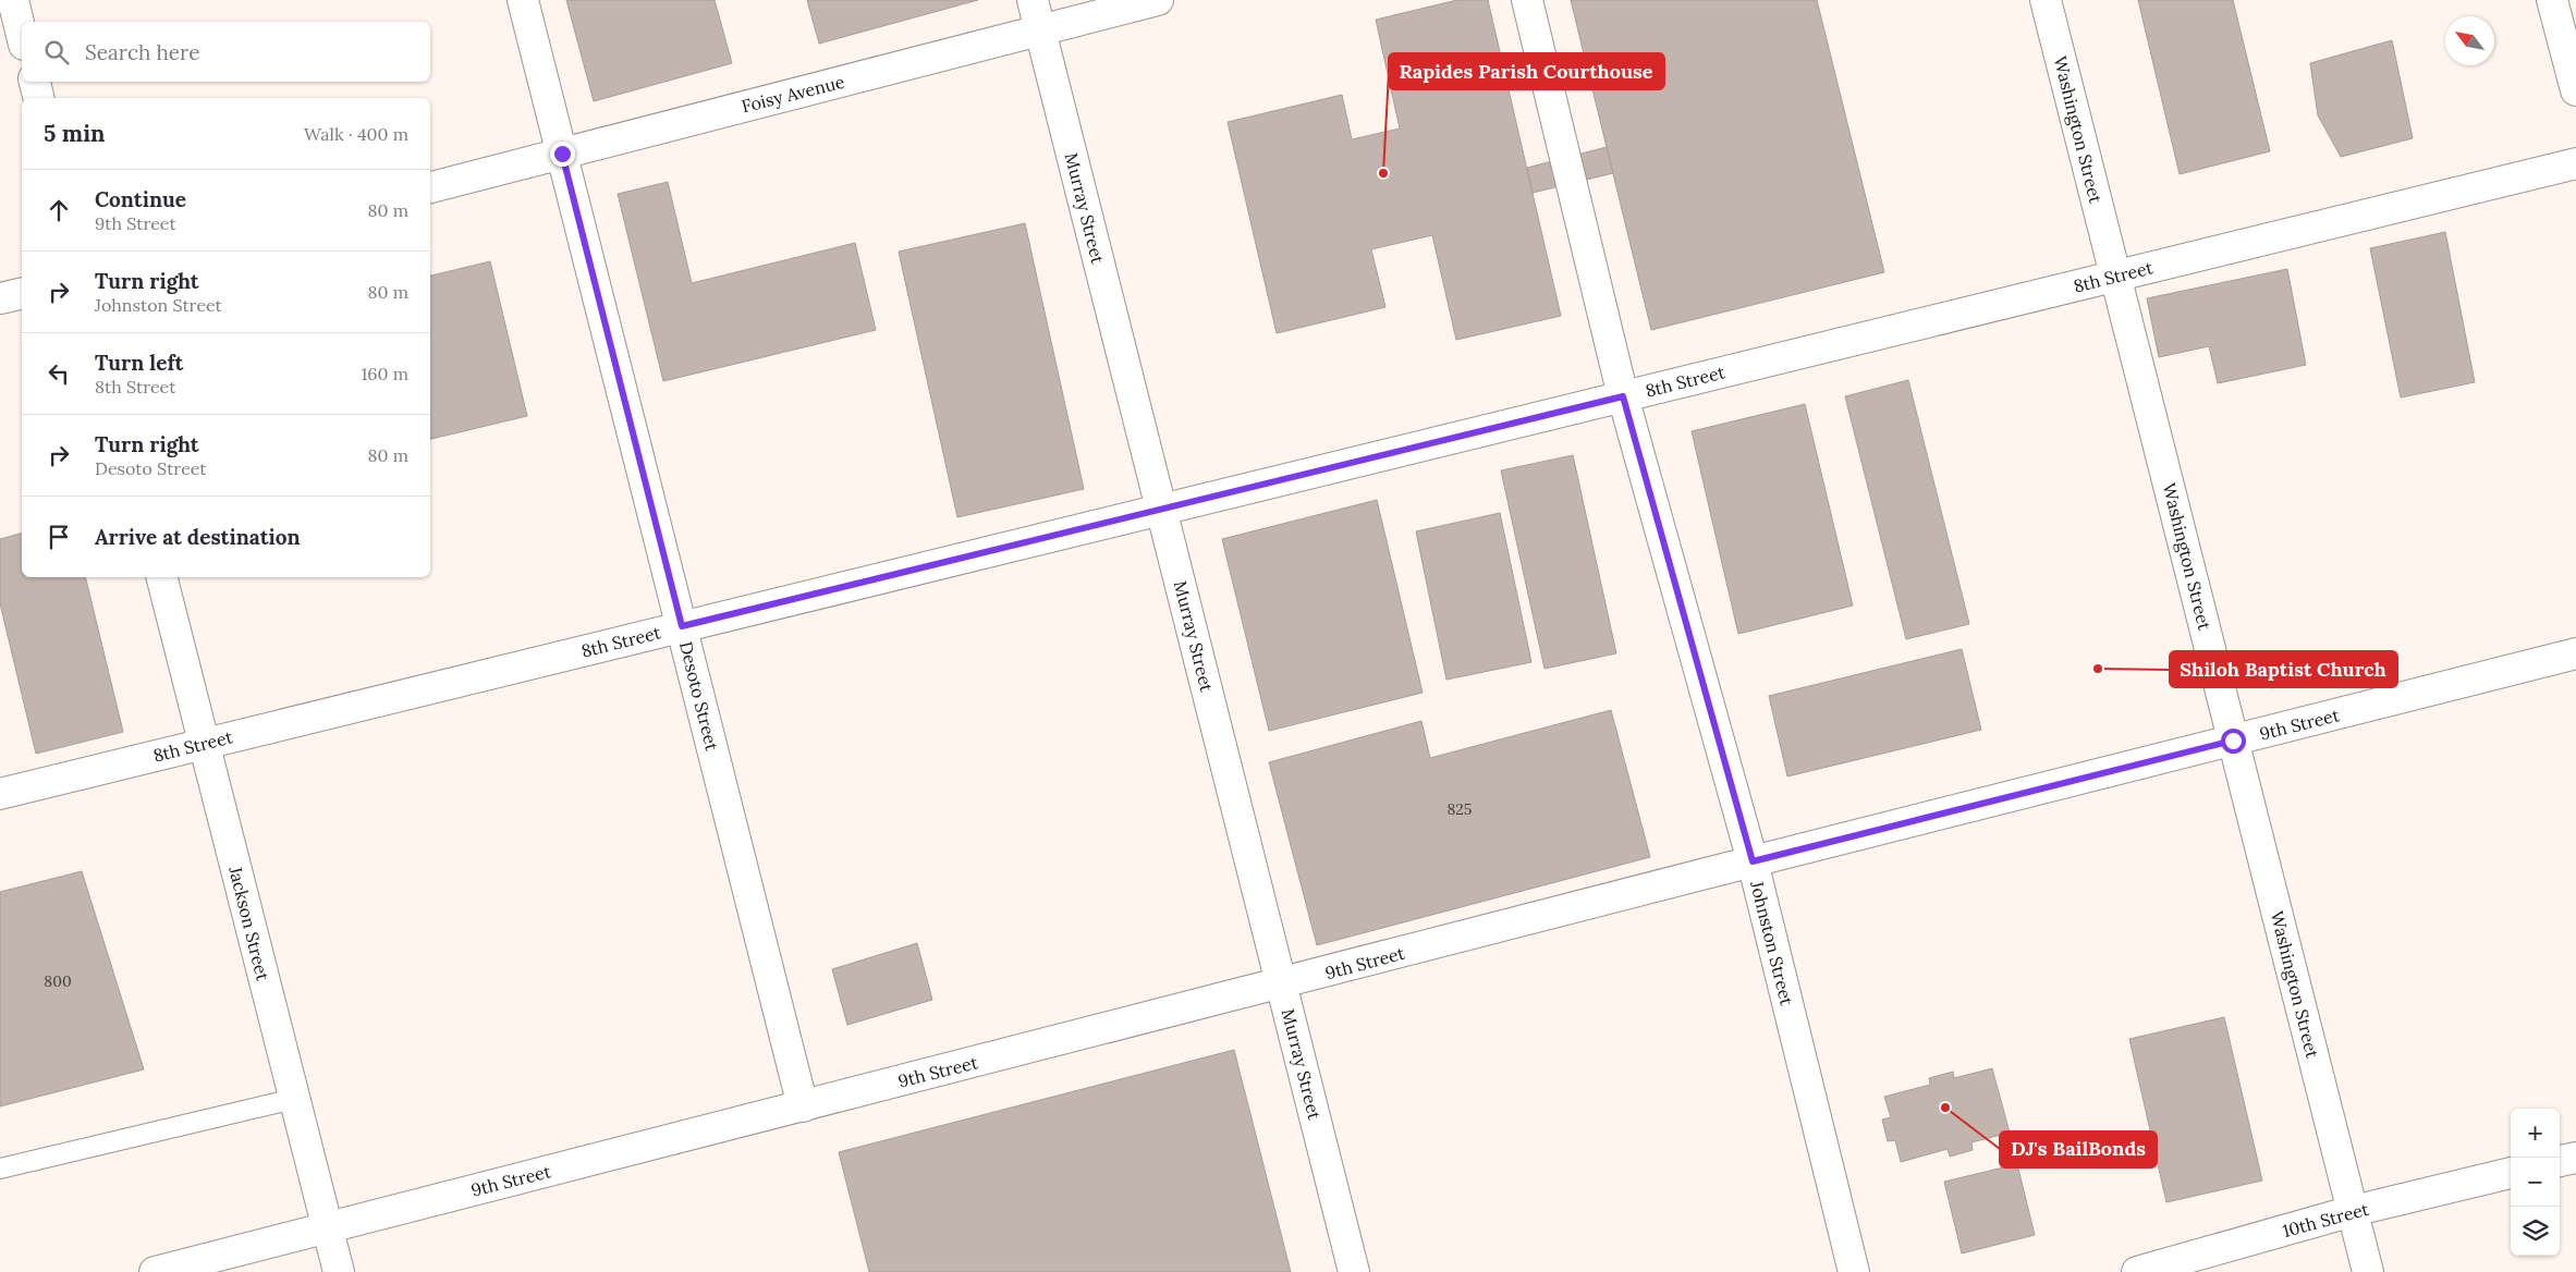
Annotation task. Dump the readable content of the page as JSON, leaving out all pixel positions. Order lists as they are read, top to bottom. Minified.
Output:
{"streets":{"street":["Foisy Avenue","Washington Street","Murray Street","8th Street","Desoto Street","9th Street","Jackson Street","Johnston Street","10th Street"]},"crossings":[["Foisy Avenue","Murray Street"],["Foisy Avenue","Desoto Street"],["Washington Street","8th Street"],["Washington Street","9th Street"],["Washington Street","10th Street"],["Murray Street","8th Street"],["Murray Street","9th Street"],["8th Street","Desoto Street"],["8th Street","Jackson Street"],["8th Street","Johnston Street"],["Desoto Street","9th Street"],["9th Street","Jackson Street"],["9th Street","Johnston Street"]],"places":["Rapides Parish Courthouse","Shiloh Baptist Church","DJ's BailBonds"],"house_numbers":["825","800"],"north":"top left","page":{"search":"Search here","heading":["5 min","Walk · 400 m"],"list":[["Continue","9th Street","80 m"],["Turn right","Johnston Street","80 m"],["Turn left","8th Street","160 m"],["Turn right","Desoto Street","80 m"],"Arrive at destination"],"map_buttons":["+","−"]}}
